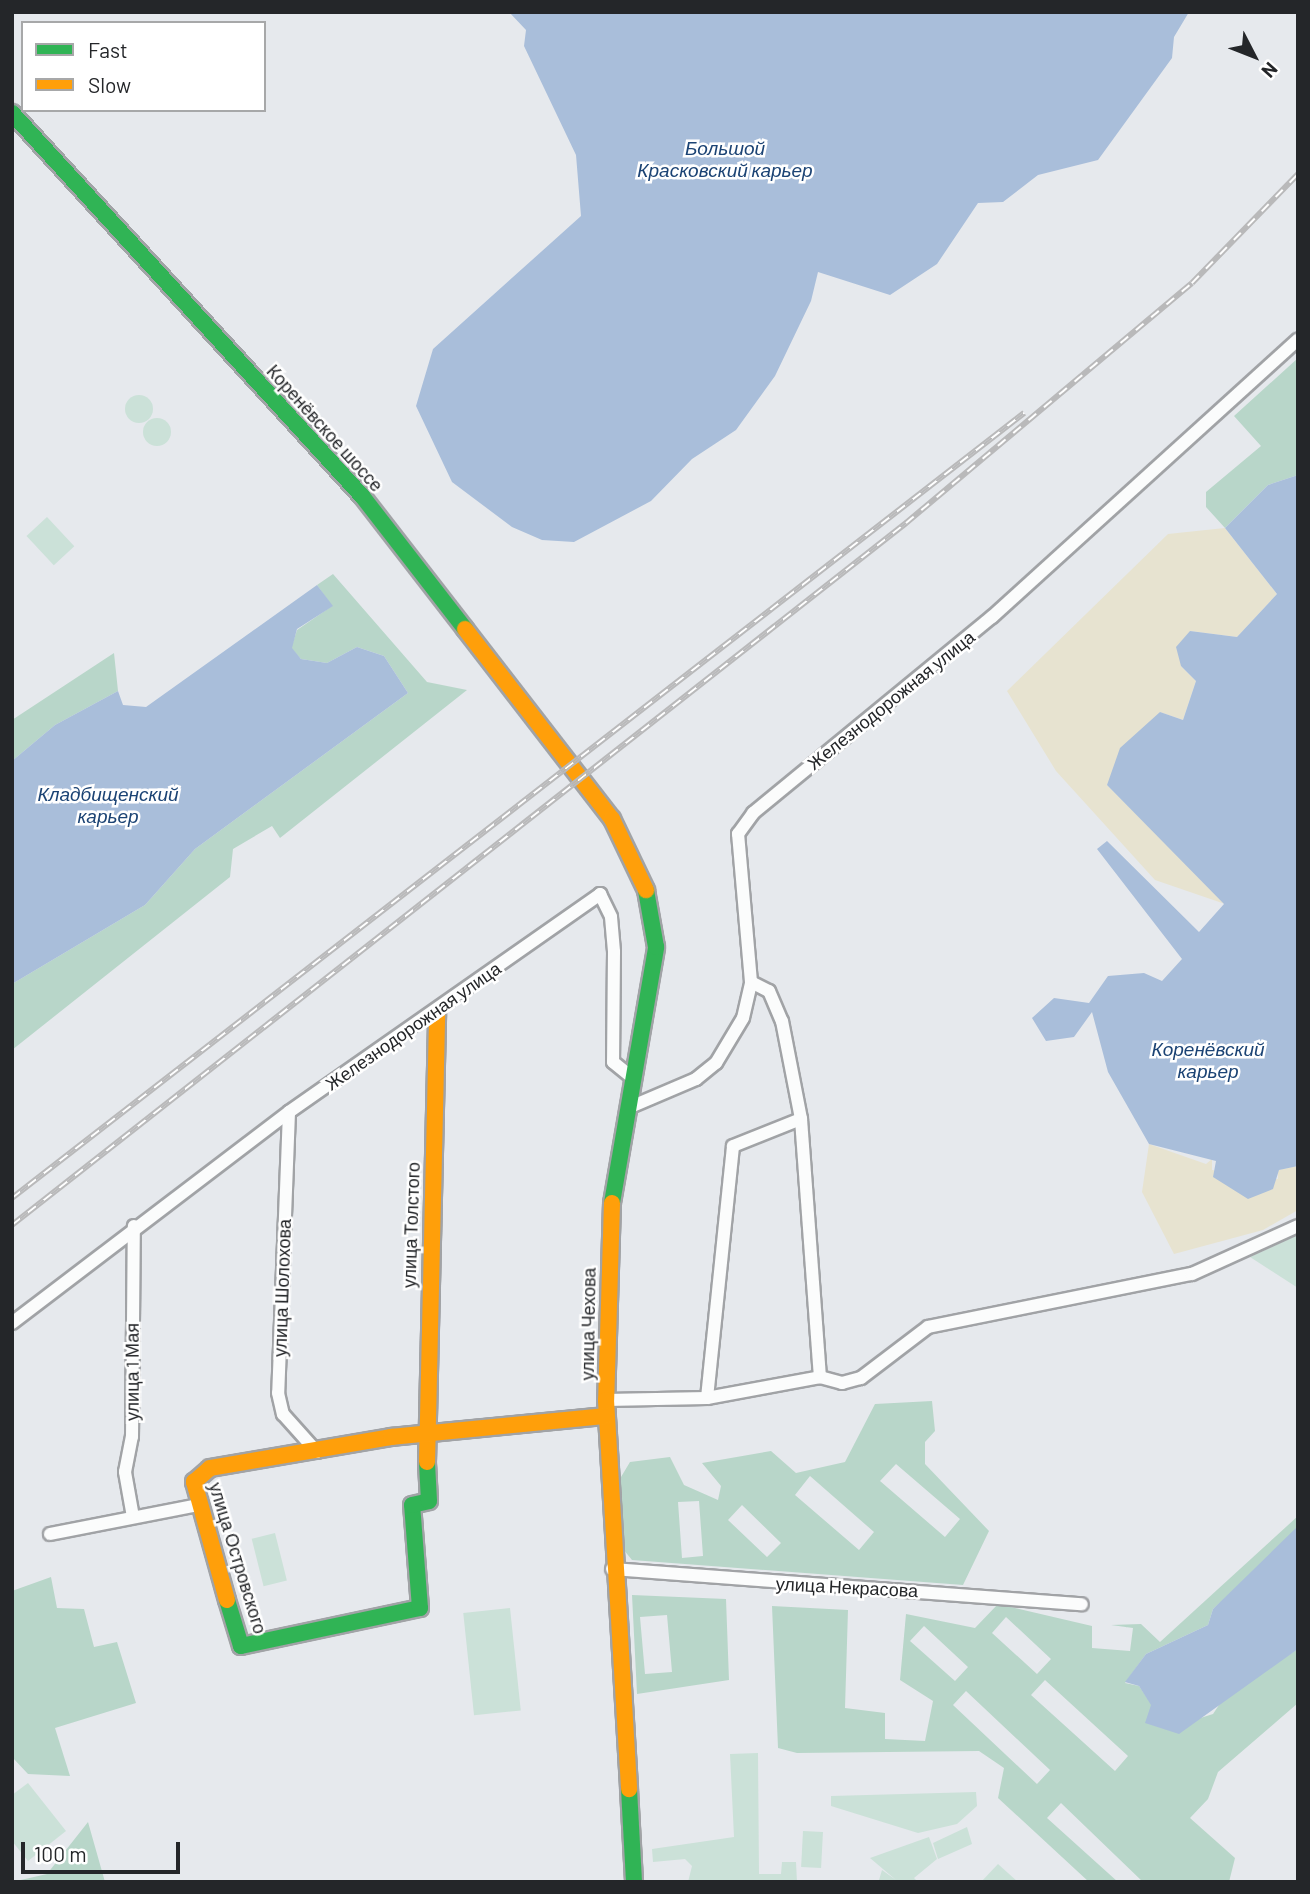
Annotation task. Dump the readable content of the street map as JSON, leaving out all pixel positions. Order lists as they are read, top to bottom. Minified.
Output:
{"streets":{"main road":["Коренёвское шоссе","улица Толстого","улица Чехова","улица Островского"],"street":["Железнодорожная улица","улица Шолохова","улица 1 Мая","улица Некрасова"]},"crossings":[["Коренёвское шоссе","улица Чехова"],["Железнодорожная улица","улица Толстого"],["Железнодорожная улица","улица Шолохова"],["Железнодорожная улица","улица Чехова"],["Железнодорожная улица","улица 1 Мая"],["улица Толстого","улица Островского"],["улица Шолохова","улица Островского"],["улица Чехова","улица Островского"],["улица Чехова","улица Некрасова"]],"water":["Большой Красковский карьер","Кладбищенский карьер","Коренёвский карьер"],"legend":["Fast","Slow"],"scale_bar":"100 m","north":"bottom right"}
